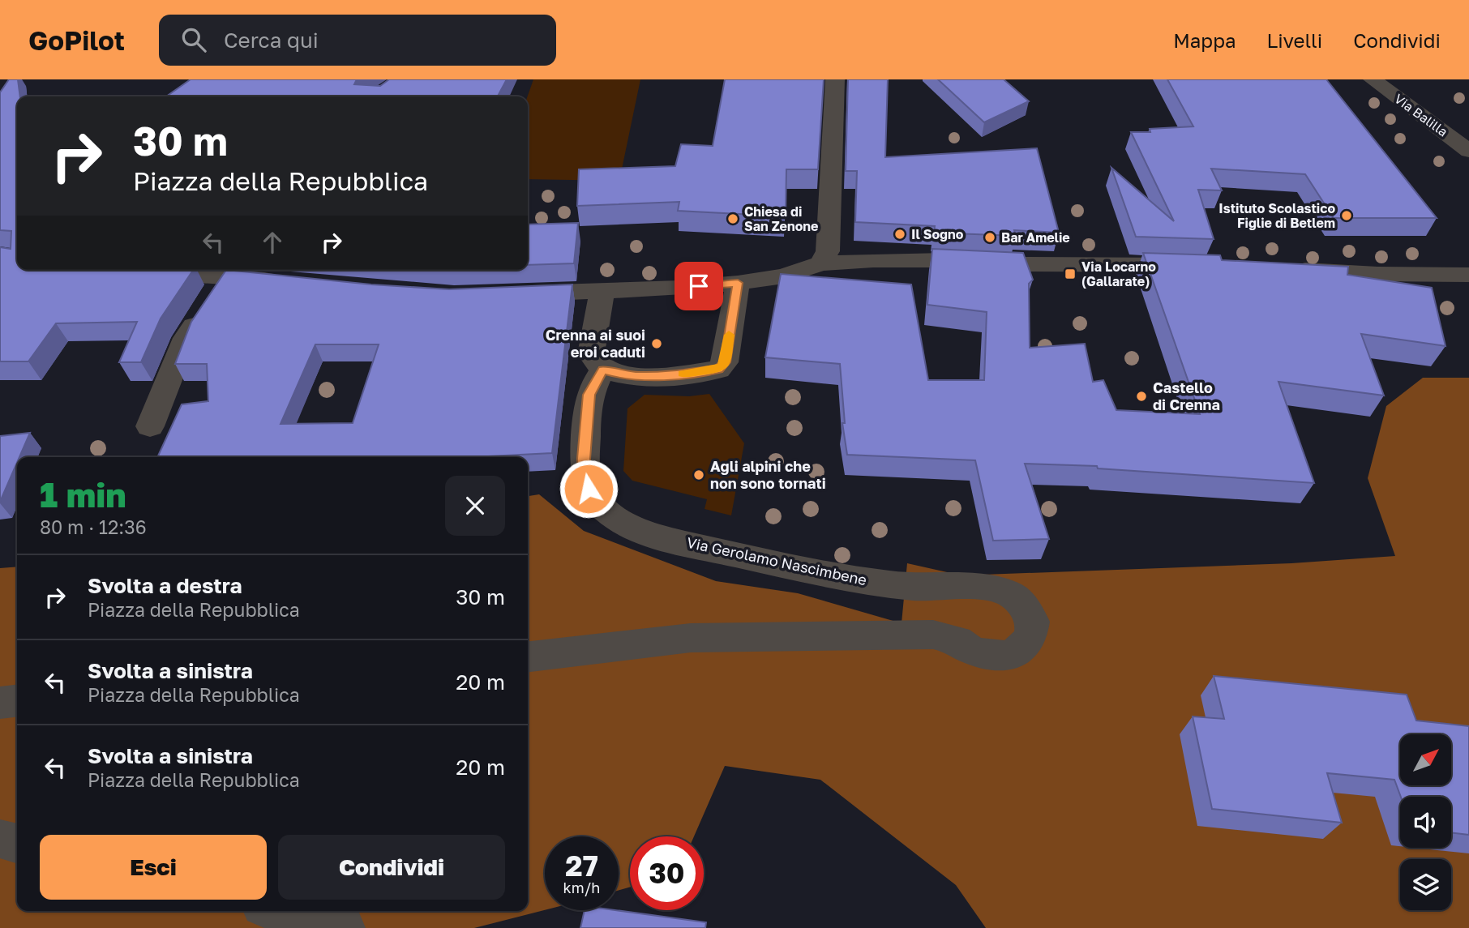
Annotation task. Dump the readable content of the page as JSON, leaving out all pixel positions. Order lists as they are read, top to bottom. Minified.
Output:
{"streets":{"street":["Via Balilla","Via Gerolamo Nascimbene"]},"places":{"other":["Istituto Scolastico Figlie di Betlem","Chiesa di San Zenone","Il Sogno","Bar Amelie","Crenna ai suoi eroi caduti","Castello di Crenna","Agli alpini che non sono tornati"],"transit":["Via Locarno (Gallarate)"]},"north":"top right","page":{"header":"GoPilot","search":"Cerca qui","nav":["Mappa","Livelli","Condividi"],"turn":["30 m","Piazza della Repubblica"],"heading":["1 min","80 m · 12:36"],"list":[{"name":"Svolta a destra","note":"Piazza della Repubblica","value":"30 m"},{"name":"Svolta a sinistra","note":"Piazza della Repubblica","value":"20 m"},{"name":"Svolta a sinistra","note":"Piazza della Repubblica","value":"20 m"}],"buttons":["Esci","Condividi"],"speed":"27 km/h","limit":"30"}}
